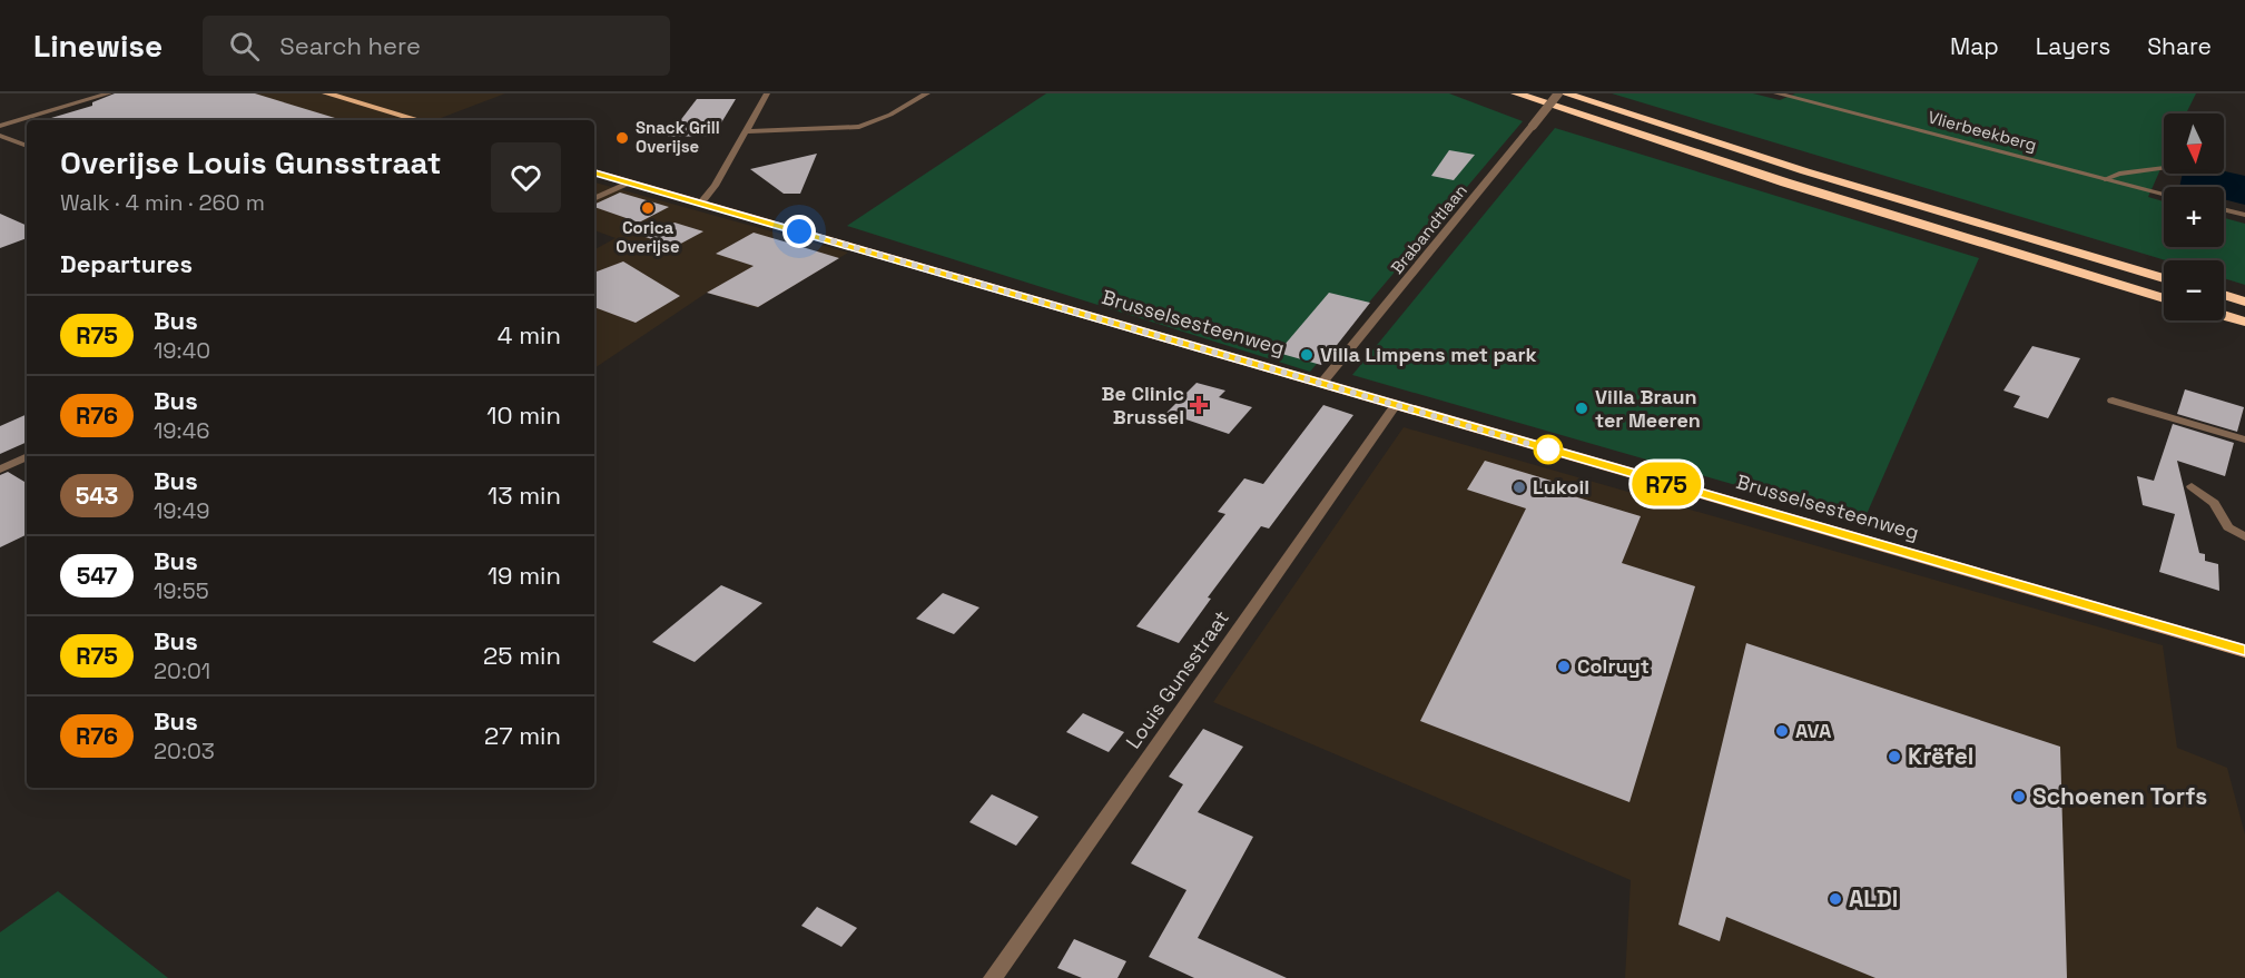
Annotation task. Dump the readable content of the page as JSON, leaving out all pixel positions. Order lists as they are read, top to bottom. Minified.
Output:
{"streets":{"main road":["Brusselsesteenweg"],"street":["Vlierbeekberg","Brabandtlaan","Louis Gunsstraat"]},"crossings":[["Brabandtlaan","Brusselsesteenweg"],["Brusselsesteenweg","Louis Gunsstraat"]],"places":{"other":["Snack Grill Overijse","Corica Overijse","Villa Limpens met park","Villa Braun ter Meeren","Lukoil","Colruyt","AVA","Krëfel","Schoenen Torfs","ALDI"],"health":["Be Clinic Brussel"]},"lines":["bus line R75"],"north":"bottom","page":{"header":"Linewise","search":"Search here","nav":["Map","Layers","Share"],"on_map":"R75","map_buttons":["+","−"],"heading":[["Overijse Louis Gunsstraat","Walk · 4 min · 260 m"],"Departures"],"list":[{"mark":"R75","name":"Bus","note":"19:40","value":"4 min"},{"mark":"R76","name":"Bus","note":"19:46","value":"10 min"},{"mark":"543","name":"Bus","note":"19:49","value":"13 min"},{"mark":"547","name":"Bus","note":"19:55","value":"19 min"},{"mark":"R75","name":"Bus","note":"20:01","value":"25 min"},{"mark":"R76","name":"Bus","note":"20:03","value":"27 min"}]}}
